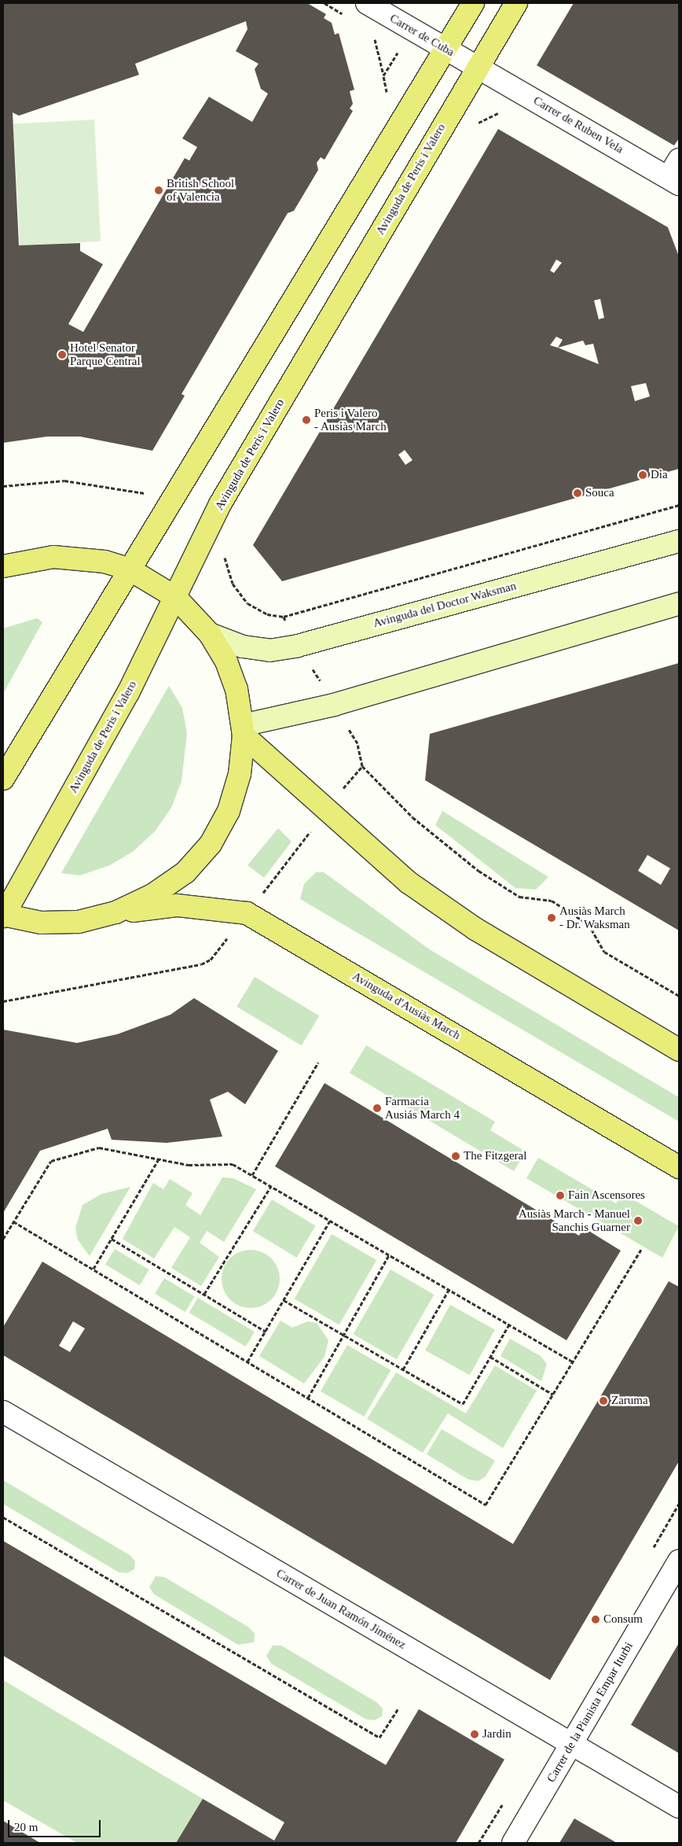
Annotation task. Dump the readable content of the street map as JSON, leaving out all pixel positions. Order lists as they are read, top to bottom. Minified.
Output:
{"streets":{"main road":["Avinguda de Peris i Valero","Avinguda del Doctor Waksman","Avinguda d'Ausiàs March"],"street":["Carrer de Cuba","Carrer de Ruben Vela","Carrer de Juan Ramón Jiménez","Carrer de la Pianista Empar Iturbi"]},"crossings":[["Carrer de Cuba","Carrer de Ruben Vela"],["Carrer de Cuba","Avinguda de Peris i Valero"],["Carrer de Ruben Vela","Avinguda de Peris i Valero"],["Carrer de Juan Ramón Jiménez","Carrer de la Pianista Empar Iturbi"]],"places":["British School of Valencia","Hotel Senator Parque Central","Peris i Valero - Ausiàs March","Dia","Souca","Ausiàs March - Dr. Waksman","Farmacia Ausiás March 4","The Fitzgeral","Fain Ascensores","Ausiàs March - Manuel Sanchis Guarner","Zaruma","Consum","Jardin"],"scale_bar":"20 m"}
